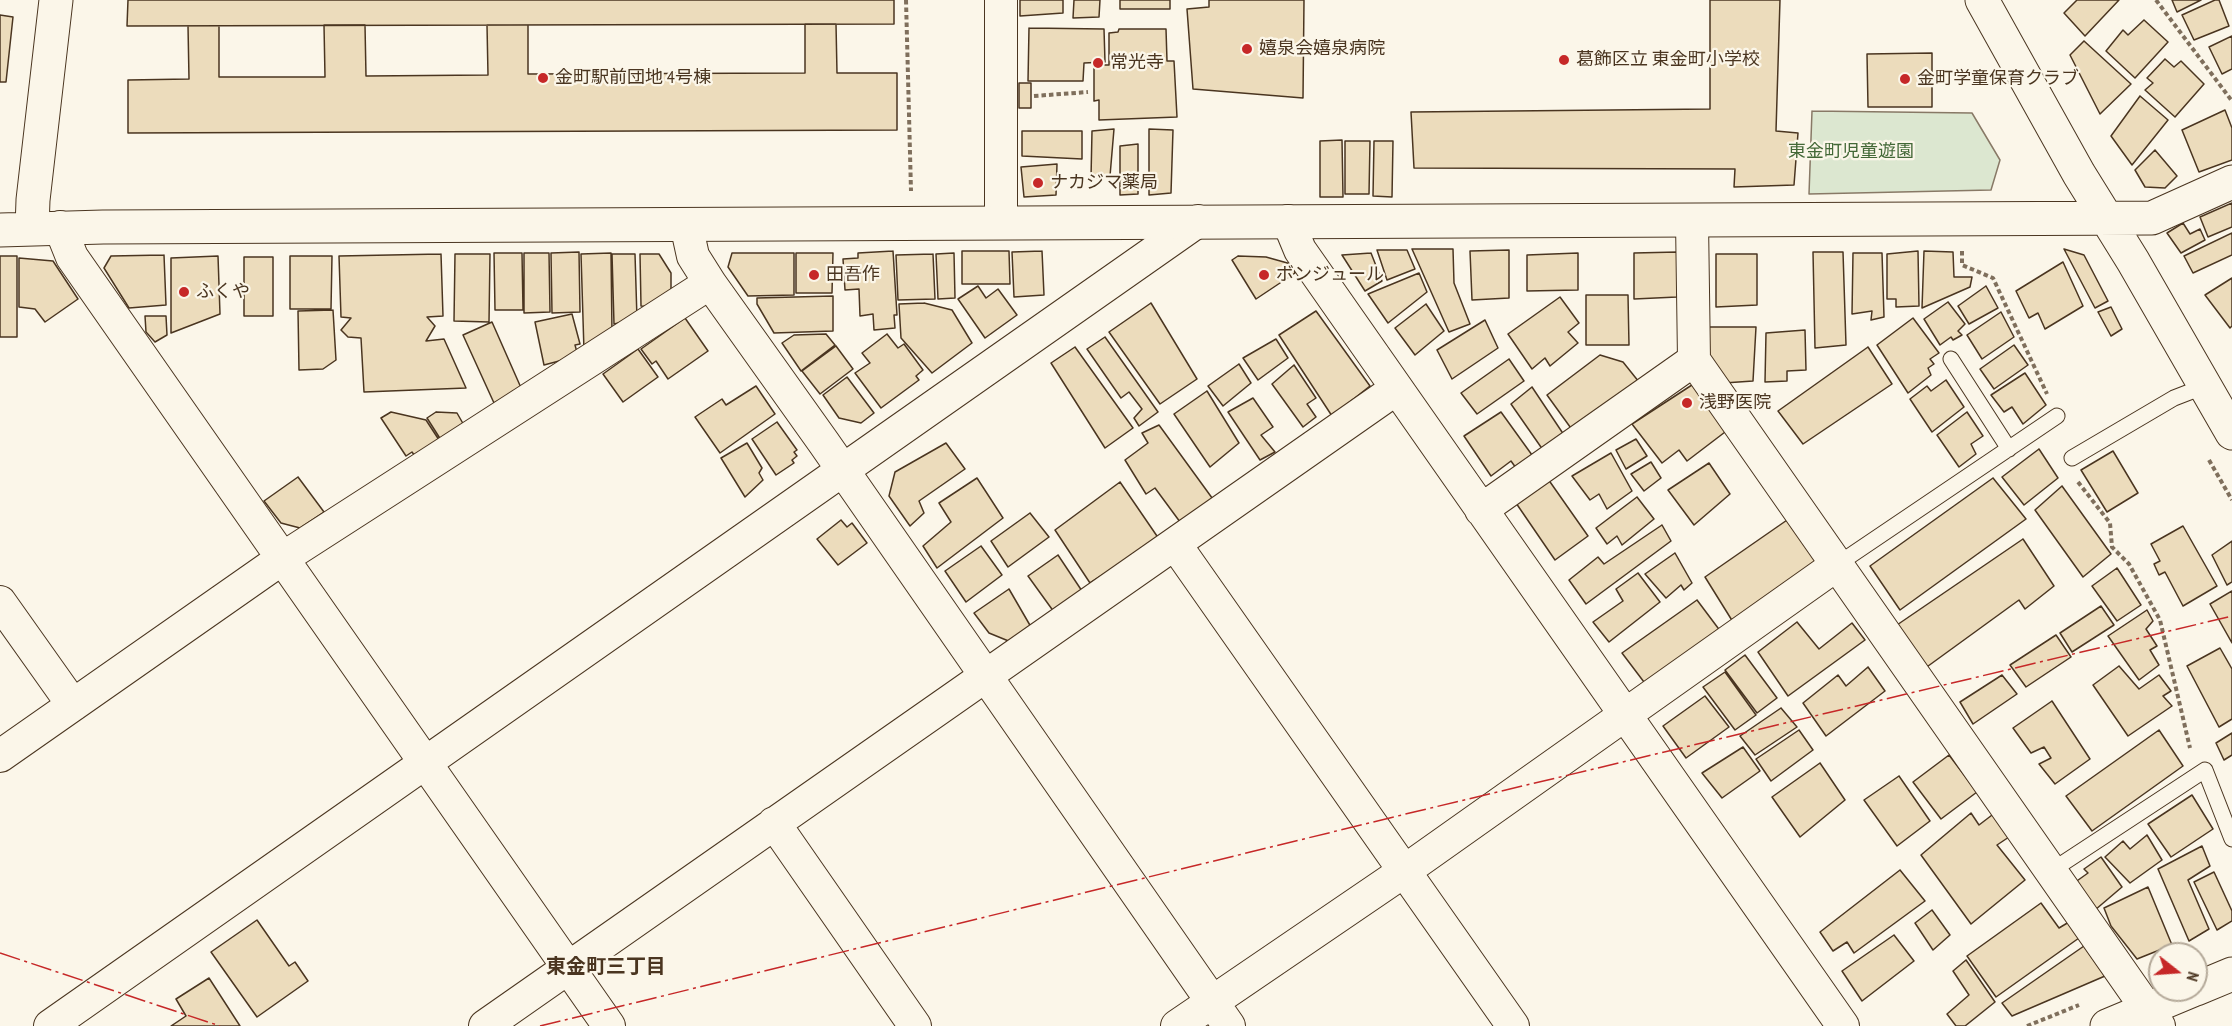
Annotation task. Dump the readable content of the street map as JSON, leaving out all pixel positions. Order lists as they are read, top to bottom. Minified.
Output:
{"districts":["東金町三丁目"],"parks":["東金町児童遊園"],"places":["嬉泉会嬉泉病院","葛飾区立 東金町小学校","常光寺","金町駅前団地 4号棟","金町学童保育クラブ","ナカジマ薬局","田吾作","ボンジュール","ふくや","浅野医院"],"north":"right"}
